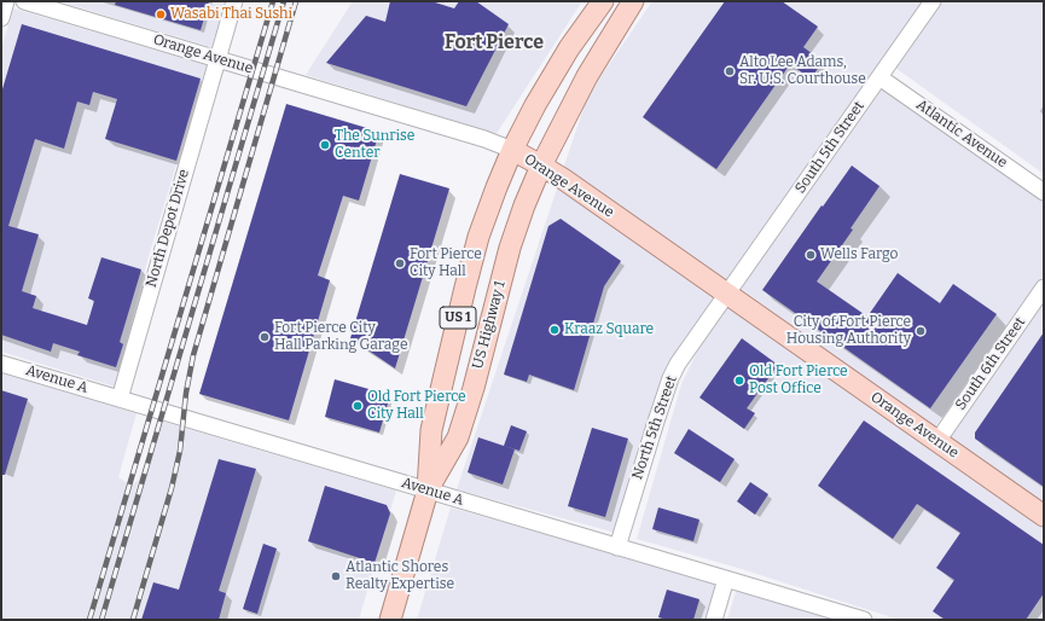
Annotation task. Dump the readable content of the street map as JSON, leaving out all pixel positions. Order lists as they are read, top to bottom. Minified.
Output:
{"streets":{"main road":["Orange Avenue","US 1","US Highway 1"],"street":["Atlantic Avenue","South 5th Street","North Depot Drive","South 6th Street","Avenue A","North 5th Street"]},"crossings":[["Orange Avenue","South 5th Street"],["Orange Avenue","North Depot Drive"],["Orange Avenue","US Highway 1"],["Orange Avenue","South 6th Street"],["Orange Avenue","North 5th Street"],["Atlantic Avenue","South 5th Street"],["South 5th Street","North 5th Street"],["North Depot Drive","Avenue A"],["US 1","US Highway 1"],["US 1","Avenue A"],["US Highway 1","Avenue A"],["Avenue A","North 5th Street"]],"districts":["Fort Pierce"],"places":["Wasabi Thai Sushi","Alto Lee Adams, Sr. U.S. Courthouse","The Sunrise Center","Wells Fargo","Fort Pierce City Hall","Kraaz Square","City of Fort Pierce Housing Authority","Fort Pierce City Hall Parking Garage","Old Fort Pierce Post Office","Old Fort Pierce City Hall","Atlantic Shores Realty Expertise"]}
